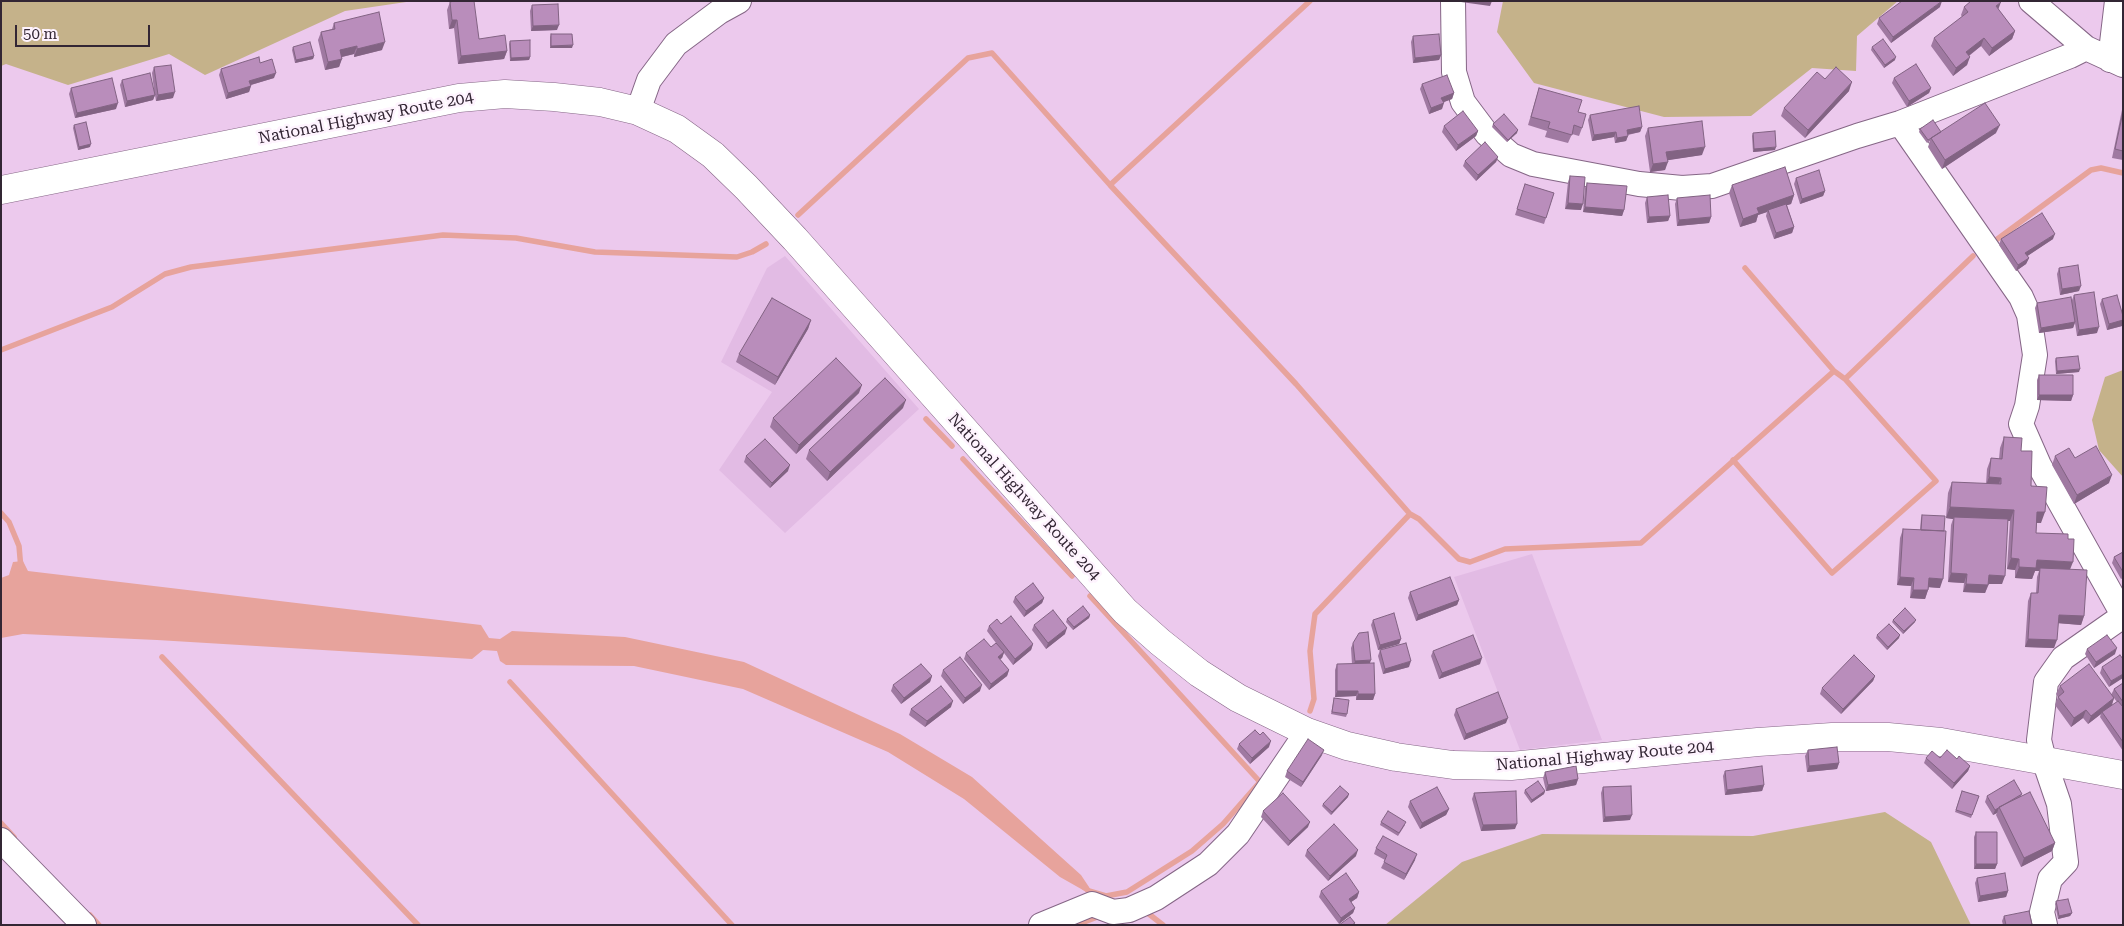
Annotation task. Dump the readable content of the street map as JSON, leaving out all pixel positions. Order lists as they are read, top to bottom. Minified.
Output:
{"streets":{"highway":["National Highway Route 204"]},"scale_bar":"50 m"}
